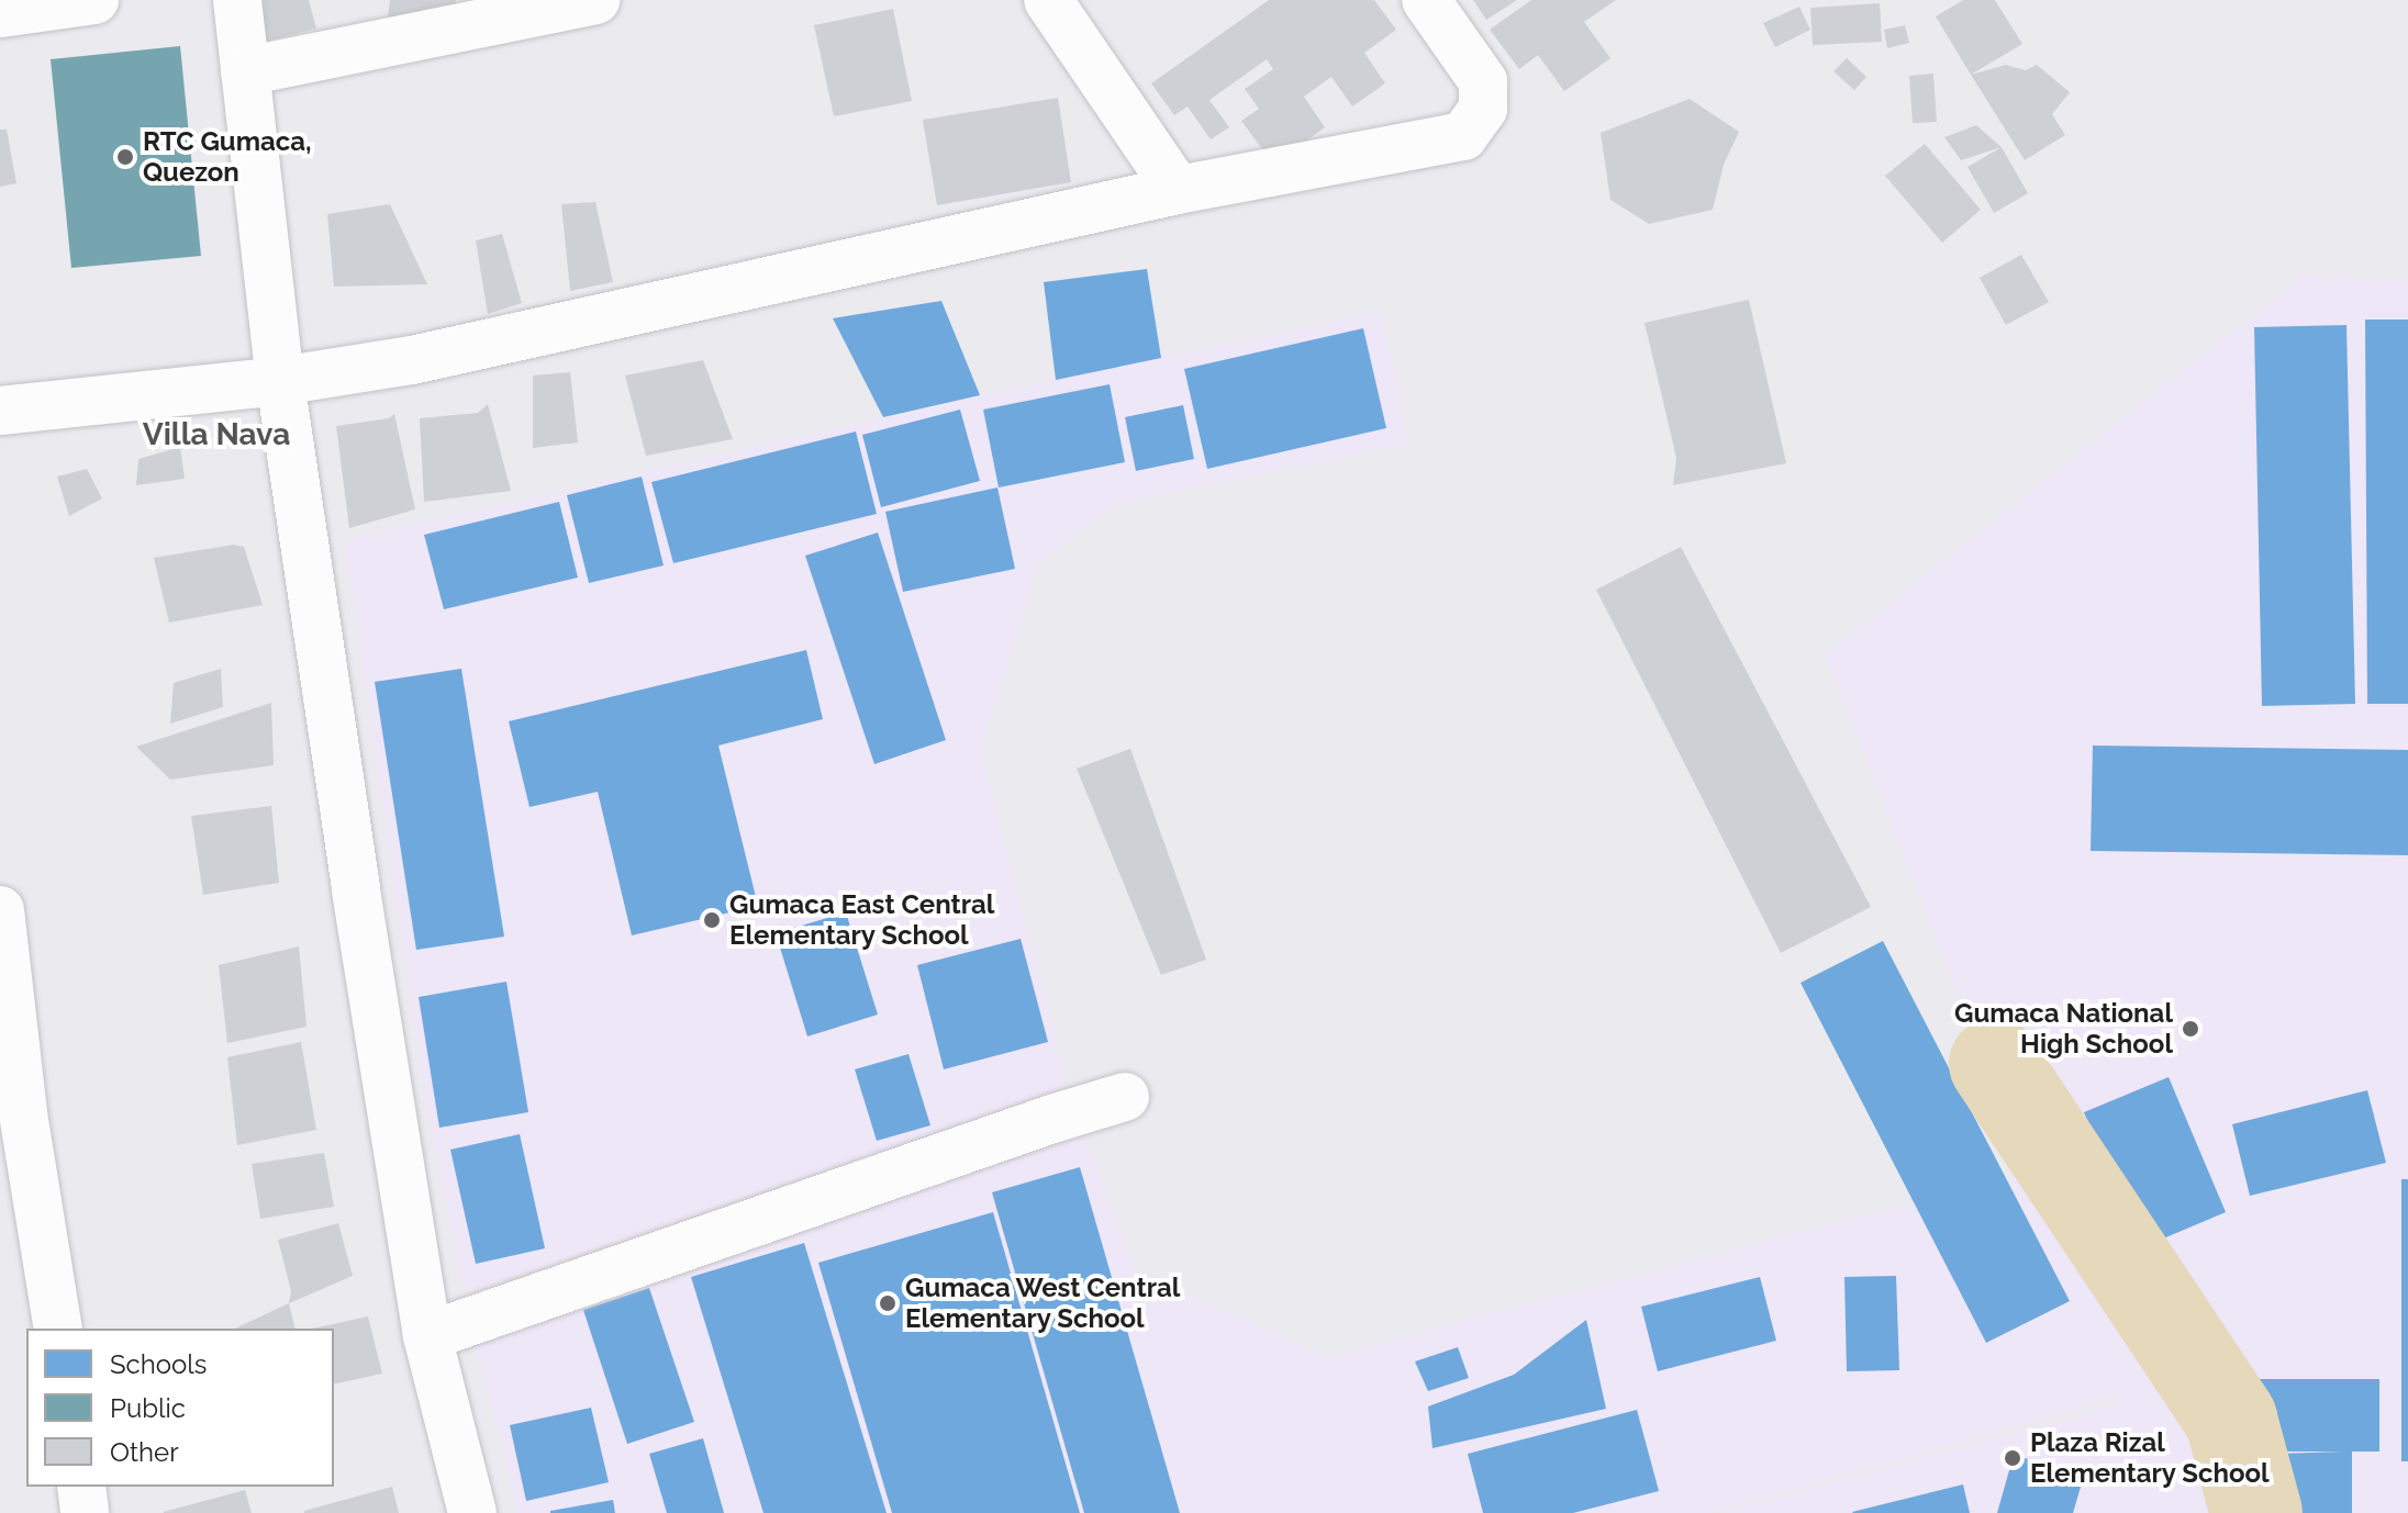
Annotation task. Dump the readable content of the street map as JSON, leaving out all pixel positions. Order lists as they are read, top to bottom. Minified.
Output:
{"districts":["Villa Nava"],"places":["RTC Gumaca, Quezon","Gumaca East Central Elementary School","Gumaca National High School","Gumaca West Central Elementary School","Plaza Rizal Elementary School"],"legend":["Schools","Public","Other"]}
